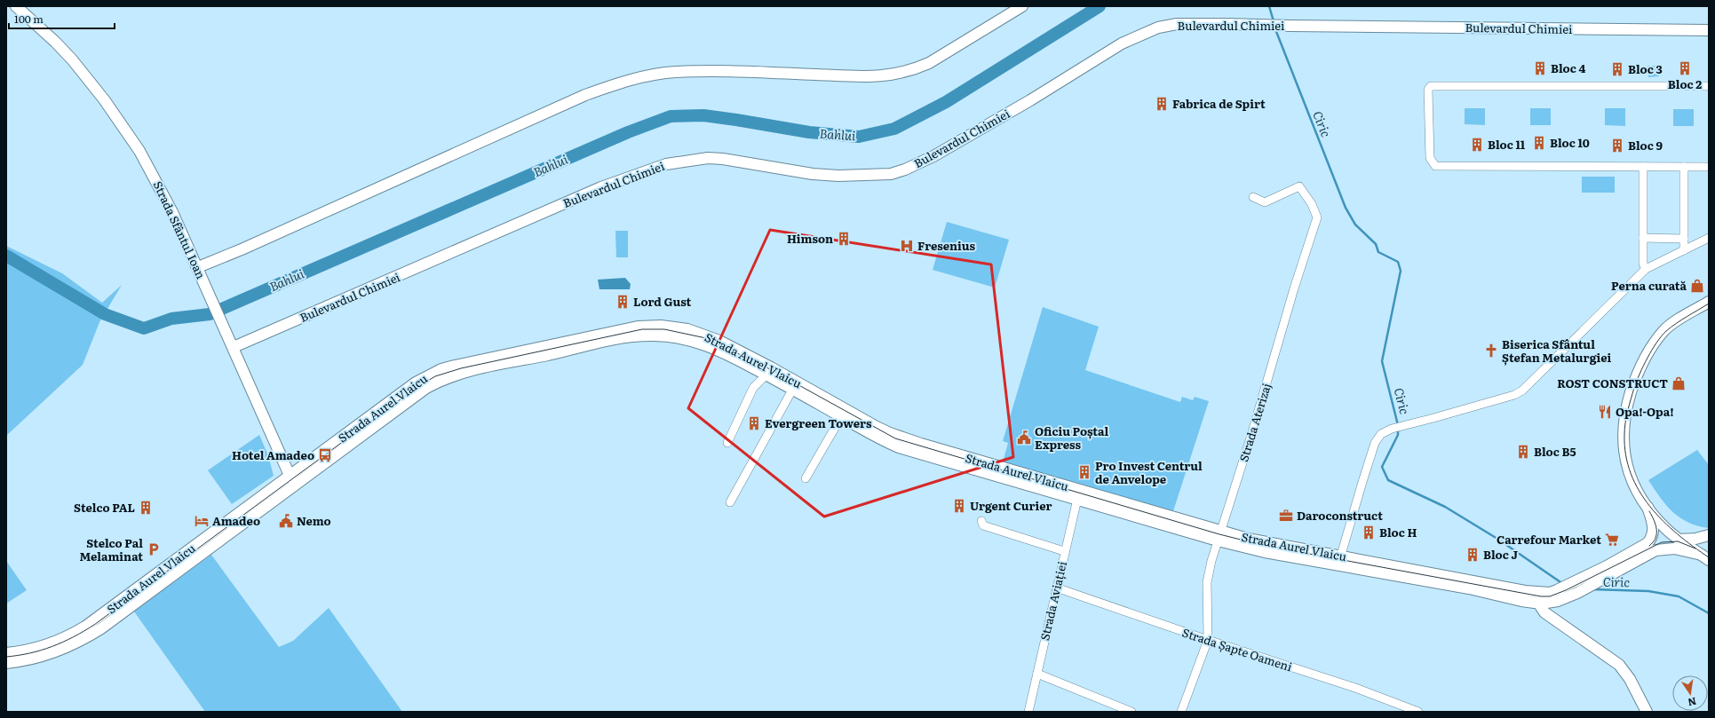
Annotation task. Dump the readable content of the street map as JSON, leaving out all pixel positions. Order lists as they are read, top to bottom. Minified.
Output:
{"streets":{"main road":["Bulevardul Chimiei","Strada Sfântul Ioan","Strada Aurel Vlaicu"],"street":["Strada Aterizaj","Strada Aviației","Strada Șapte Oameni"]},"crossings":[["Bulevardul Chimiei","Strada Sfântul Ioan"],["Strada Sfântul Ioan","Strada Aurel Vlaicu"],["Strada Aurel Vlaicu","Strada Aterizaj"],["Strada Aurel Vlaicu","Strada Aviației"],["Strada Aterizaj","Strada Șapte Oameni"],["Strada Aviației","Strada Șapte Oameni"]],"water":["Ciric","Bahlui"],"places":{"building":["Bloc 4","Bloc 2","Bloc 3","Fabrica de Spirt","Bloc 10","Bloc 11","Bloc 9","Himson","Lord Gust","Evergreen Towers","Bloc B5","Pro Invest Centrul de Anvelope","Urgent Curier","Stelco PAL","Bloc H","Bloc J"],"hospital":["Fresenius"],"shop":["Perna curată","ROST CONSTRUCT"],"church":["Biserica Sfântul Ștefan Metalurgiei"],"restaurant":["Opa!-Opa!"],"public building":["Oficiu Poștal Express","Nemo"],"bus stop":["Hotel Amadeo"],"office":["Daroconstruct"],"hotel":["Amadeo"],"supermarket":["Carrefour Market"],"parking":["Stelco Pal Melaminat"]},"scale_bar":"100 m","north":"bottom"}
